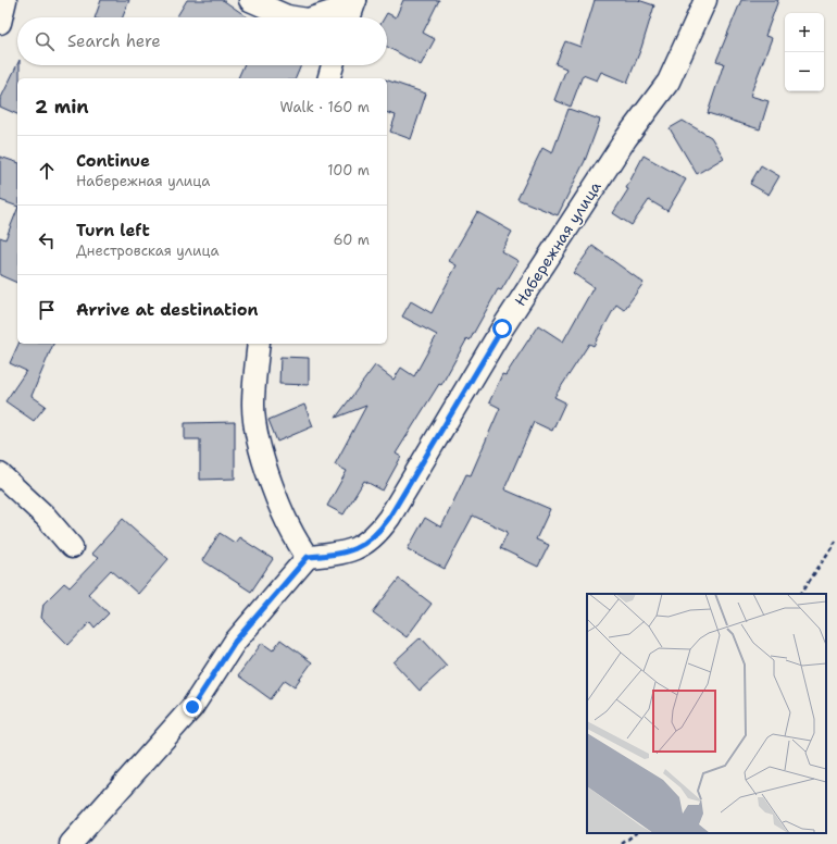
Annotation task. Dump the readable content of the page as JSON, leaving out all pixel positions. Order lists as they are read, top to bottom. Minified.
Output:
{"streets":{"street":["Набережная улица"]},"page":{"map_buttons":["+","−"],"search":"Search here","heading":["2 min","Walk · 160 m"],"list":[["Continue","Набережная улица","100 m"],["Turn left","Днестровская улица","60 m"],"Arrive at destination"]}}
